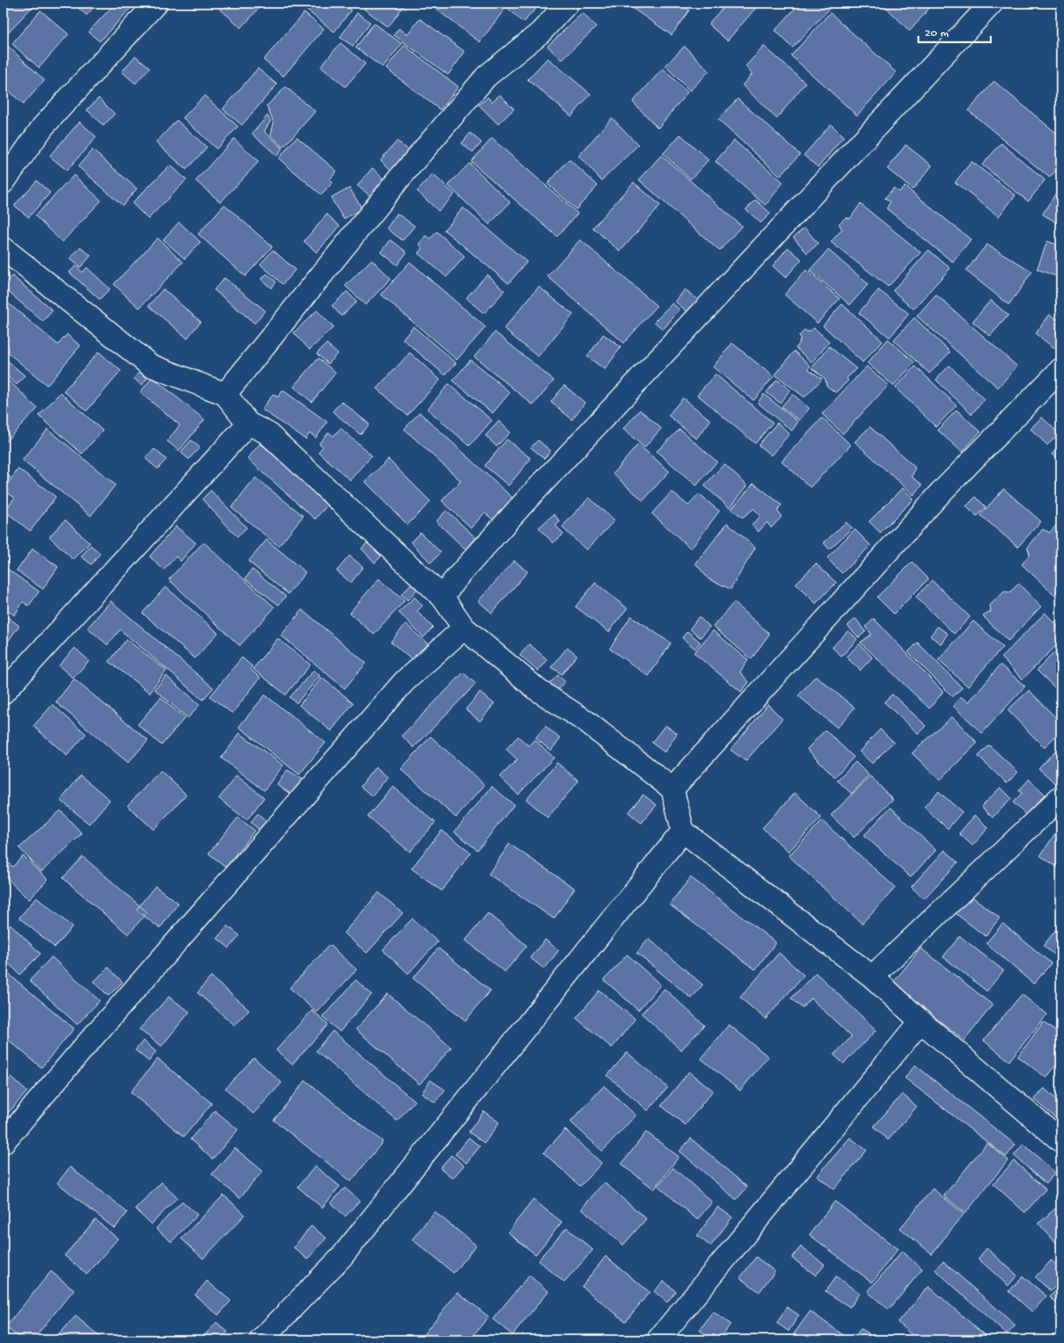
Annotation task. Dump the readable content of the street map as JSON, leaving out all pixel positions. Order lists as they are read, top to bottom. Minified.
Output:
{"scale_bar":"20 m"}
